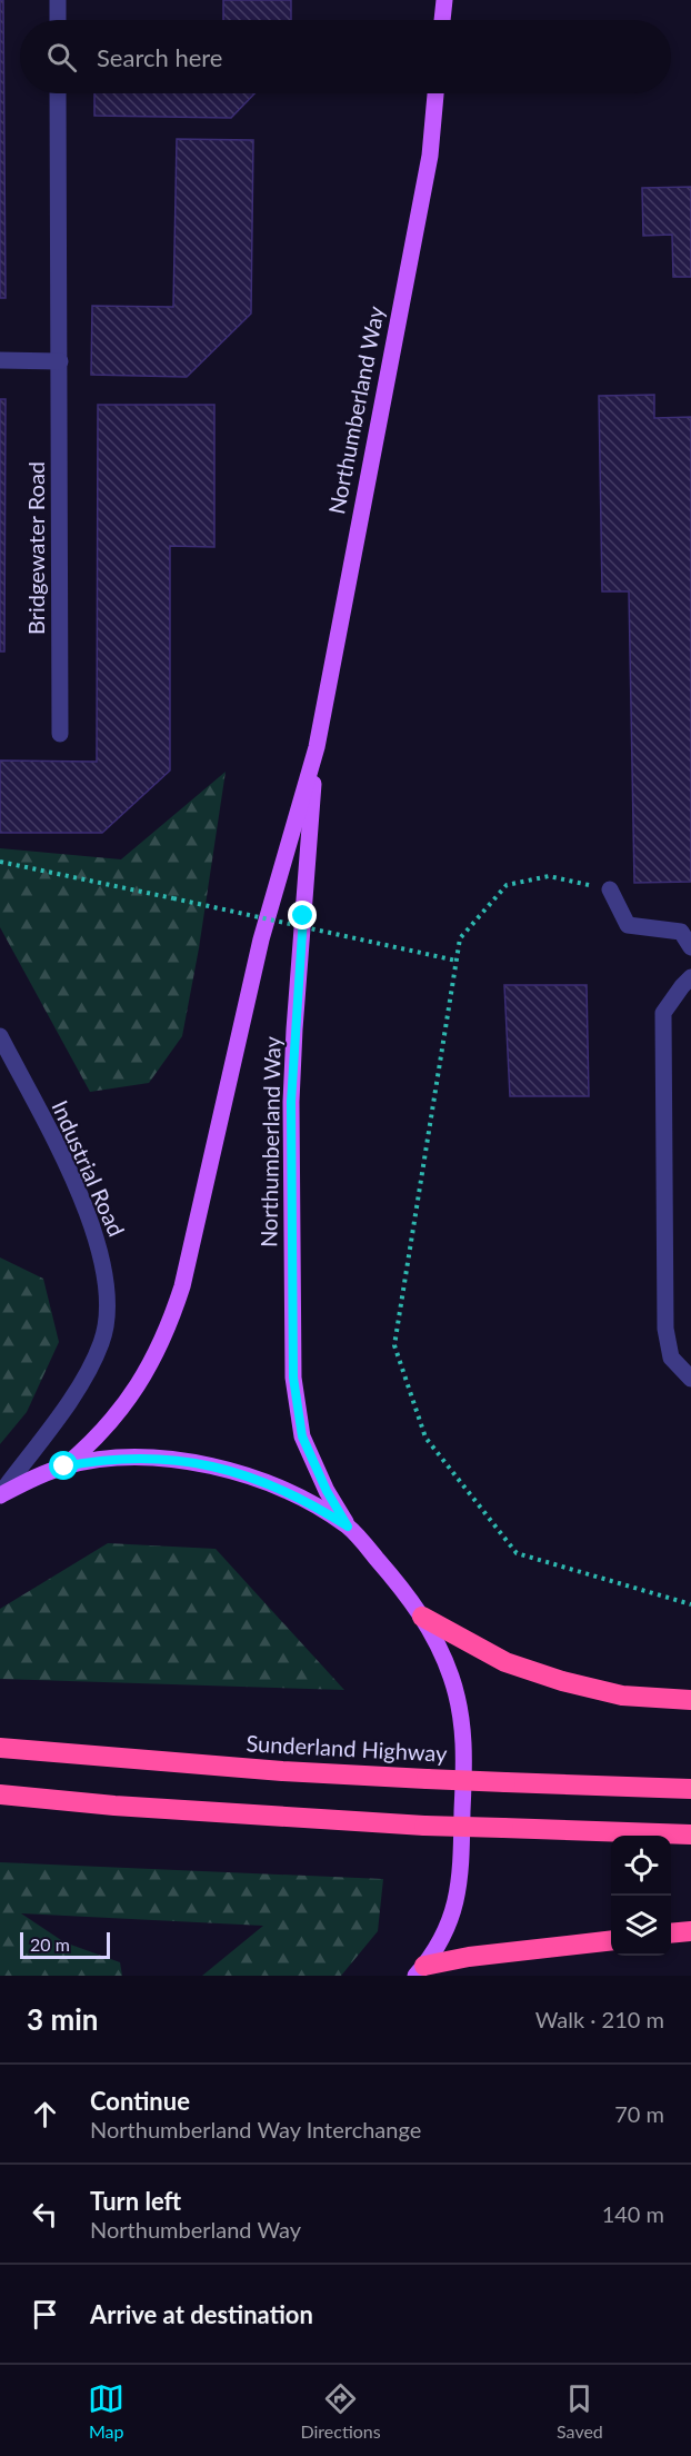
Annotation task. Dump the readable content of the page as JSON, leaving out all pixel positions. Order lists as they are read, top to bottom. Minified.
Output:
{"streets":{"highway":["Sunderland Highway"],"main road":["Northumberland Way"],"street":["Bridgewater Road","Industrial Road"]},"scale_bar":"20 m","page":{"search":"Search here","scale":"20 m","heading":["3 min","Walk · 210 m"],"list":[["Continue","Northumberland Way Interchange","70 m"],["Turn left","Northumberland Way","140 m"],"Arrive at destination"],"nav":["Map","Directions","Saved"]}}
